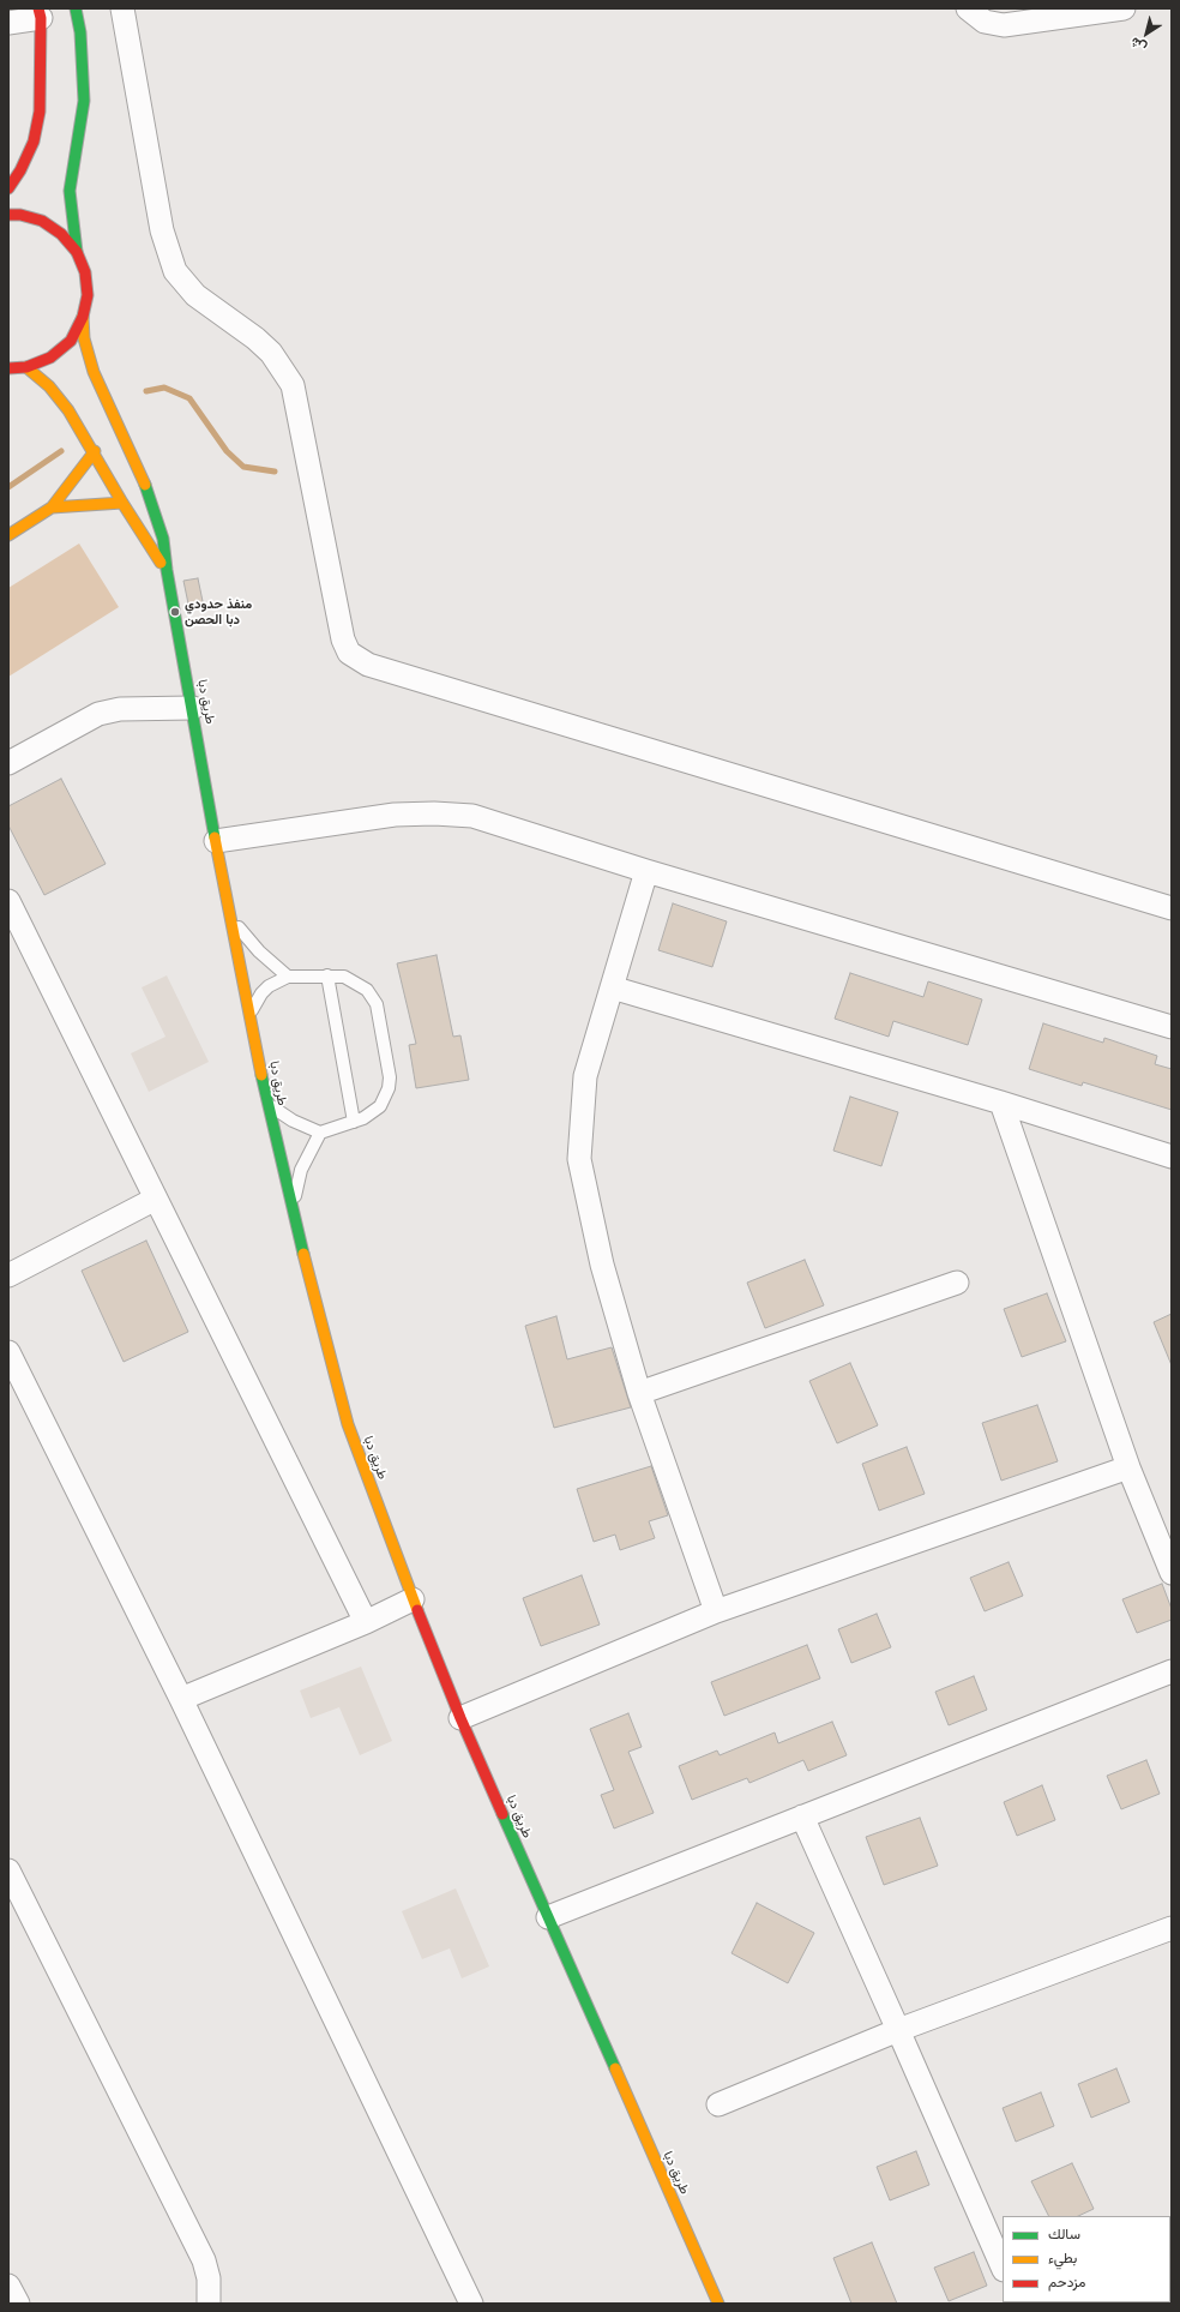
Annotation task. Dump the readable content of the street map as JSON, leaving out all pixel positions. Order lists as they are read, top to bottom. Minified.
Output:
{"streets":{"main road":["طريق دبا"]},"places":["منفذ حدودي دبا الحصن"],"legend":["سالك","بطيء","مزدحم"],"north":"bottom left"}
